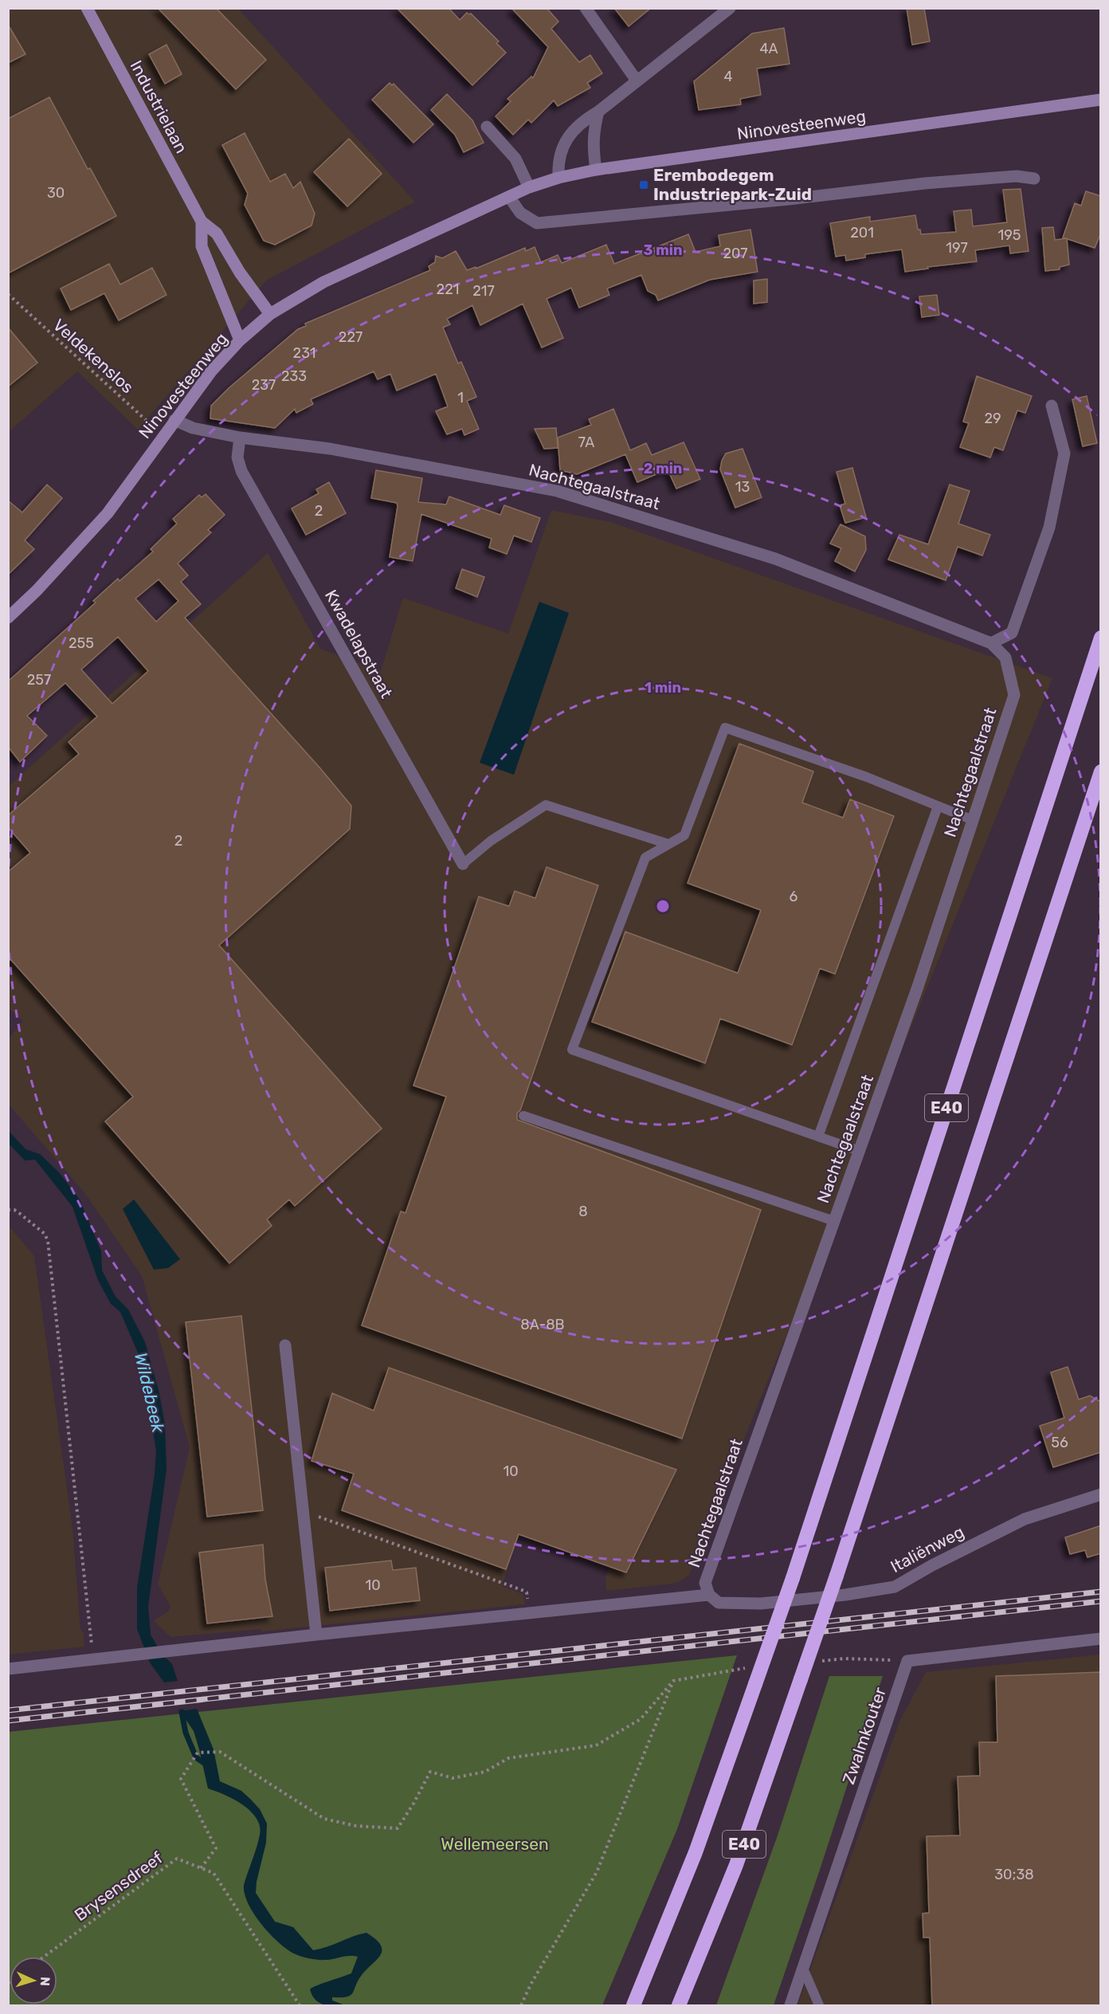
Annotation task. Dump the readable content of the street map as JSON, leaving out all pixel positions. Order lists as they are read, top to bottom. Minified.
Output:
{"streets":{"highway":["E40"],"main road":["Industrielaan","Ninovesteenweg"],"street":["Nachtegaalstraat","Kwadelapstraat","Italiënweg","Zwalmkouter"],"path":["Veldekenslos","Brysensdreef"]},"crossings":[["Industrielaan","Ninovesteenweg"],["Ninovesteenweg","Veldekenslos"],["Ninovesteenweg","Nachtegaalstraat"],["Nachtegaalstraat","Kwadelapstraat"],["Nachtegaalstraat","Italiënweg"]],"water":["Wildebeek"],"parks":["Wellemeersen"],"places":{"transit":["Erembodegem Industriepark-Zuid"]},"house_numbers":["4A","4","30","201","195","197","207","221","217","227","231","233","237","1","29","7A","13","2","255","257","2","6","8","8A-8B","56","10","10","30;38"],"north":"right","rings":["3 min","2 min","1 min"]}
